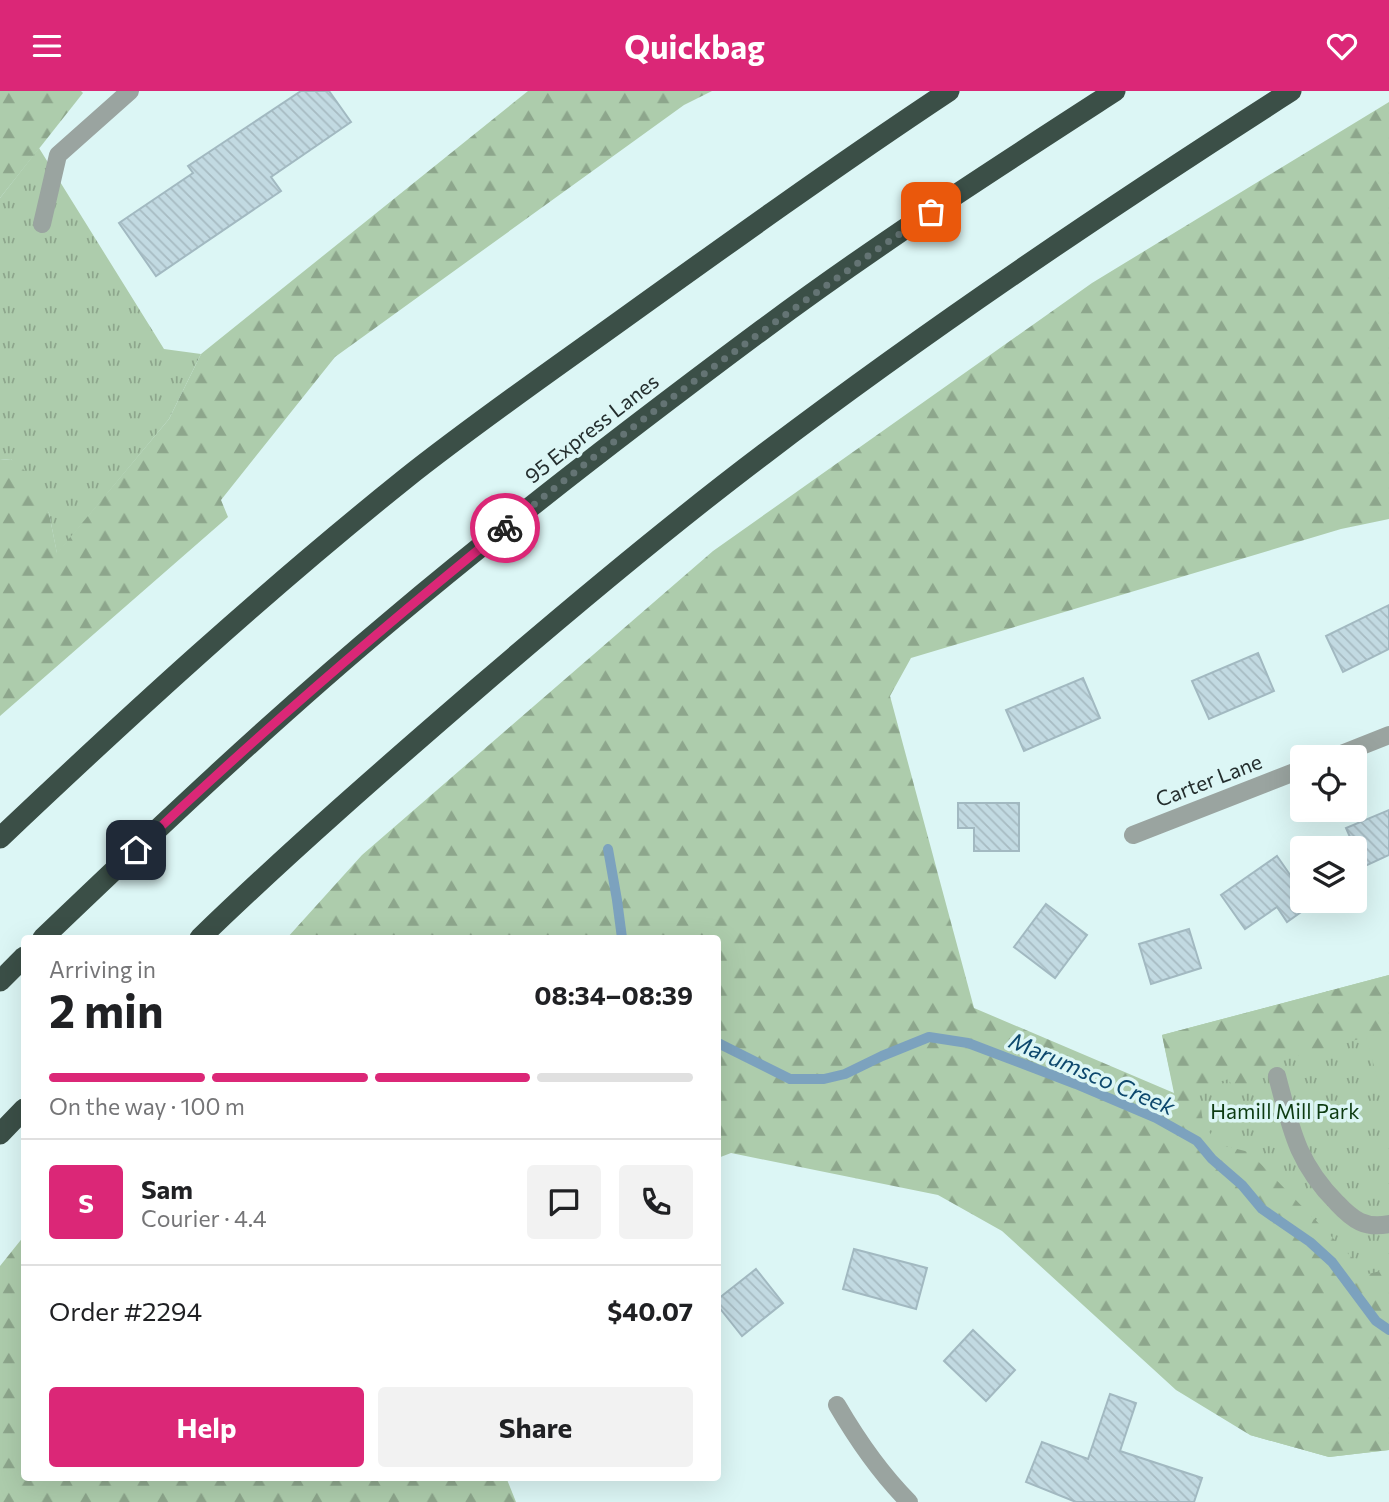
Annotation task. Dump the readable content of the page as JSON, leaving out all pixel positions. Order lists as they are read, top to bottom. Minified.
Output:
{"streets":{"highway":["95 Express Lanes"],"street":["Carter Lane"]},"water":["Marumsco Creek"],"parks":["Hamill Mill Park"],"page":{"header":"Quickbag","heading":["2 min","Arriving in","08:34–08:39"],"panel":["Sam","Courier · 4.4","Order #2294","$40.07"],"bar":"On the way · 100 m","round":"S","buttons":["Help","Share"]}}
